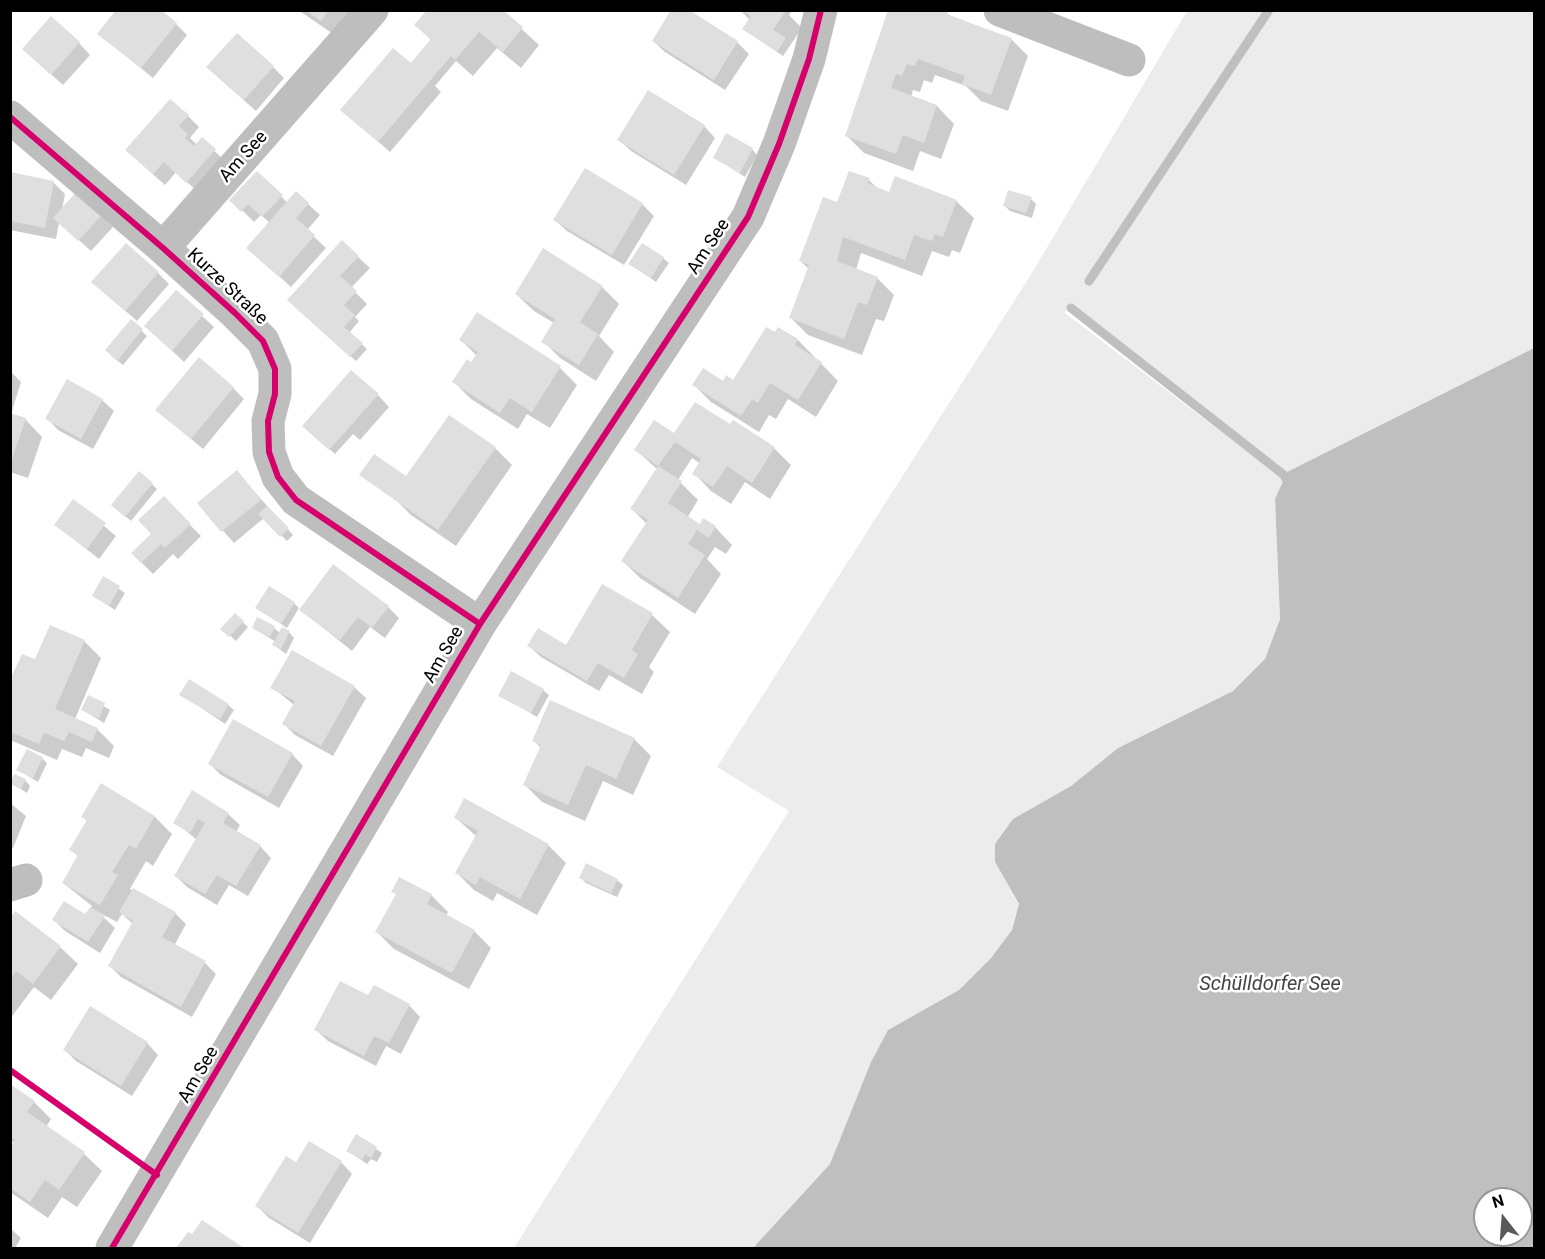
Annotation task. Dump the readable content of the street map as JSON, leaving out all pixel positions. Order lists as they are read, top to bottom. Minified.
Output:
{"streets":{"street":["Am See","Kurze Straße"]},"crossings":[["Am See","Kurze Straße"]],"water":["Schülldorfer See"],"north":"top"}
